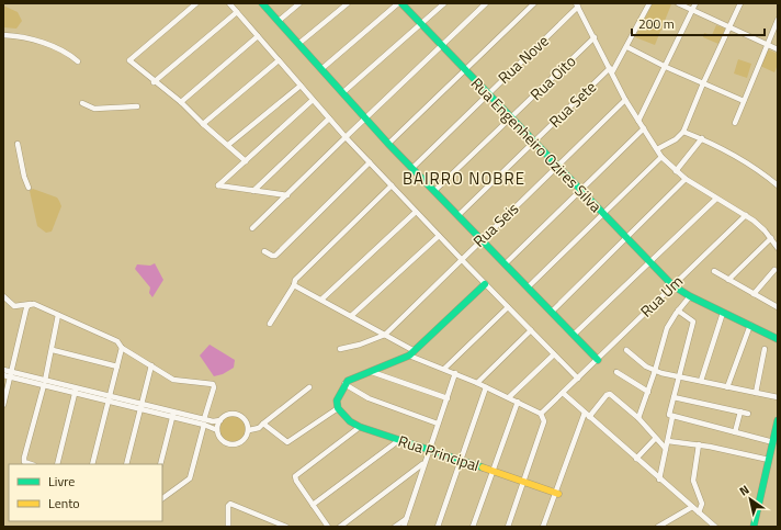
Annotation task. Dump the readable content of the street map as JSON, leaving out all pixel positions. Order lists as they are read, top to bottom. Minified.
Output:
{"streets":{"street":["Rua Nove","Rua Oito","Rua Sete","Rua Engenheiro Ozires Silva","Rua Seis","Rua Um","Rua Principal"]},"crossings":[["Rua Nove","Rua Engenheiro Ozires Silva"],["Rua Oito","Rua Engenheiro Ozires Silva"],["Rua Sete","Rua Engenheiro Ozires Silva"],["Rua Engenheiro Ozires Silva","Rua Seis"],["Rua Engenheiro Ozires Silva","Rua Um"]],"districts":["BAIRRO NOBRE"],"legend":["Livre","Lento"],"scale_bar":"200 m","north":"top left"}
